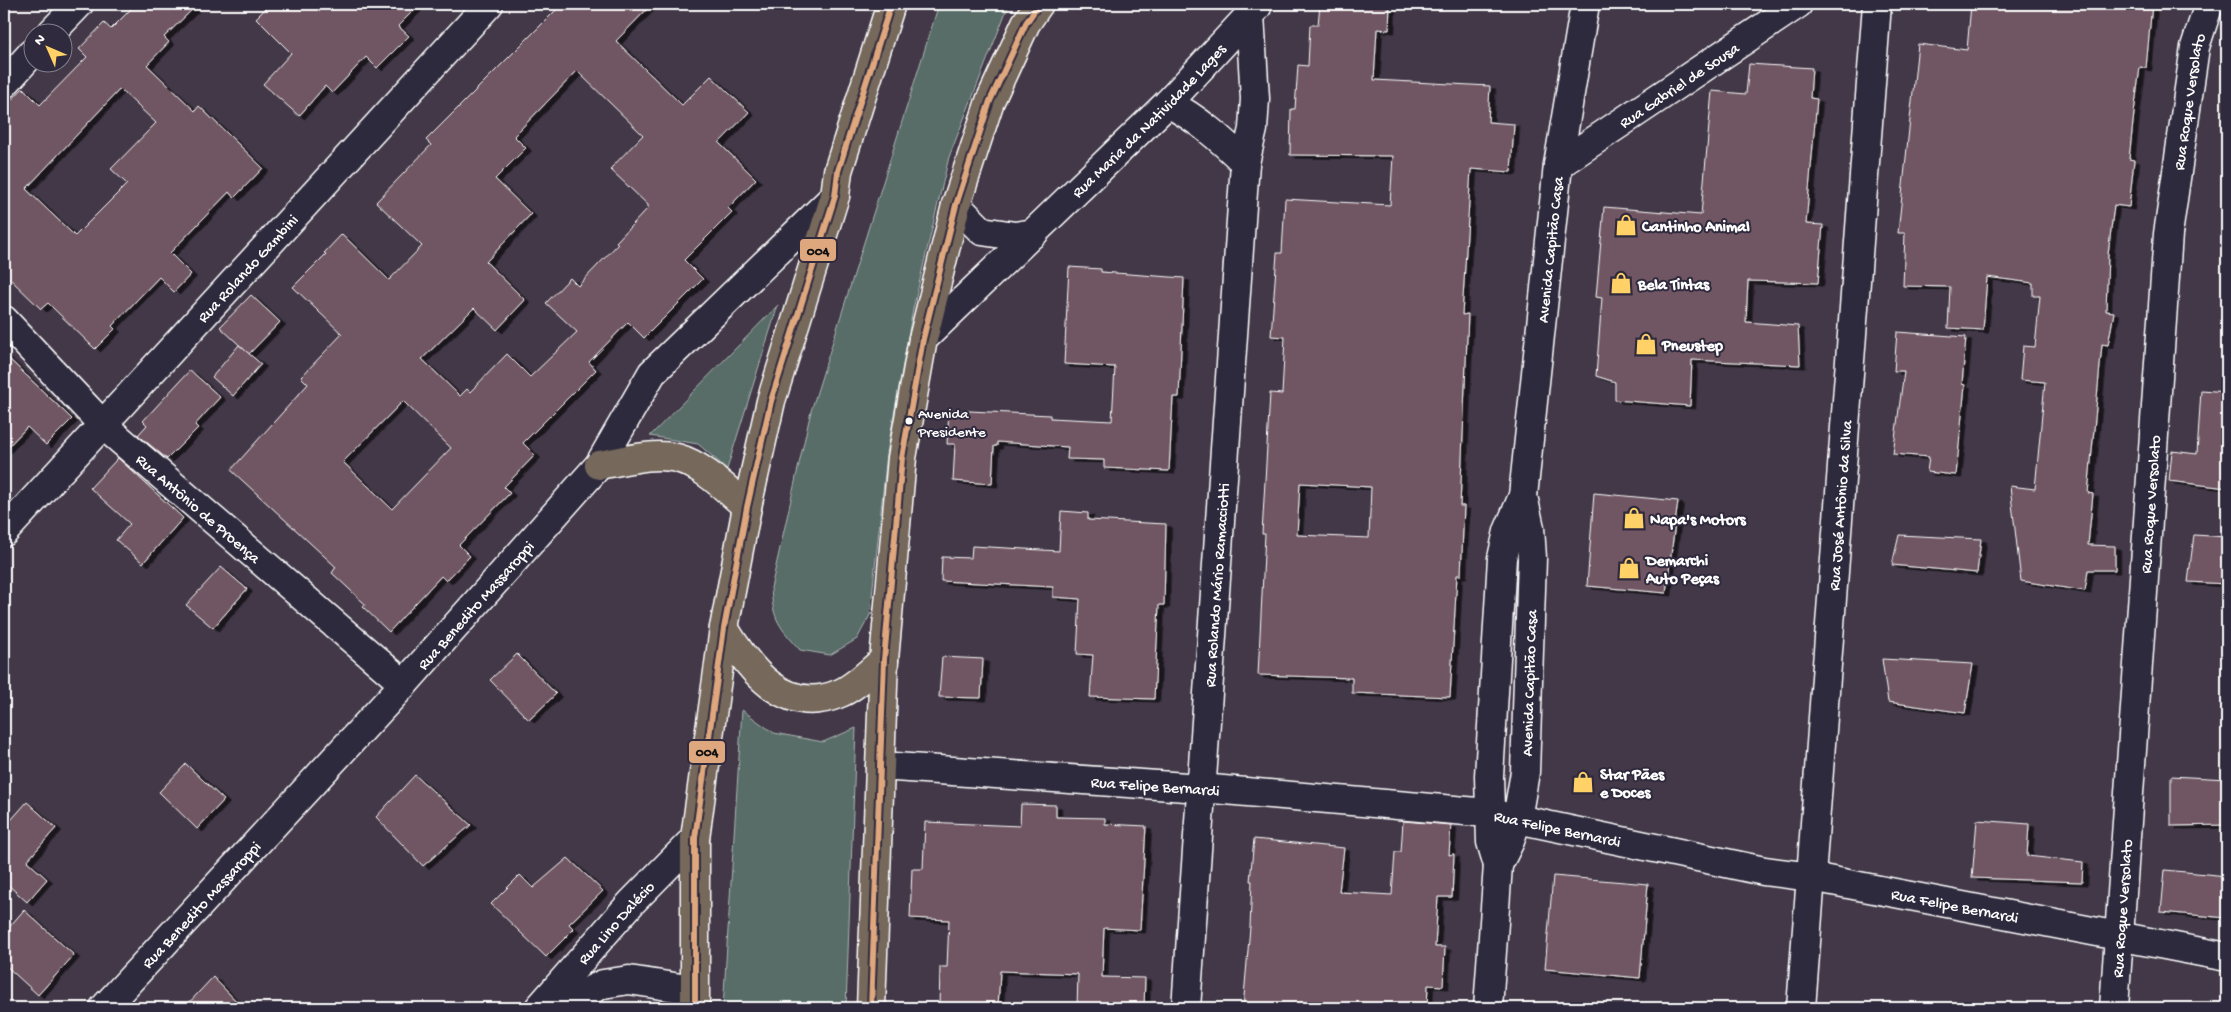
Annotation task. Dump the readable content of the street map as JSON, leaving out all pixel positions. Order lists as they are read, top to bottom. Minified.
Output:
{"streets":{"street":["Rua Gabriel de Sousa","Rua Roque Versolato","Rua Maria da Natividade Lages","Avenida Capitão Casa","Rua Rolando Gambini","Rua José Antônio da Silva","Rua Antônio de Proença","Rua Rolando Mário Ramacciotti","Rua Benedito Massaroppi","Rua Felipe Bernardi","Rua Lino Dalécio"]},"crossings":[["Rua Gabriel de Sousa","Avenida Capitão Casa"],["Rua Roque Versolato","Rua Felipe Bernardi"],["Rua Maria da Natividade Lages","Rua Rolando Mário Ramacciotti"],["Avenida Capitão Casa","Rua Felipe Bernardi"],["Rua Rolando Gambini","Rua Antônio de Proença"],["Rua José Antônio da Silva","Rua Felipe Bernardi"],["Rua Antônio de Proença","Rua Benedito Massaroppi"],["Rua Rolando Mário Ramacciotti","Rua Felipe Bernardi"]],"places":{"shop":["Cantinho Animal","Bela Tintas","Pneustep","Napa's Motors","Demarchi Auto Peças","Star Pães e Doces"],"other":["Avenida Presidente"]},"lines":["transit line 004"],"north":"top left"}
